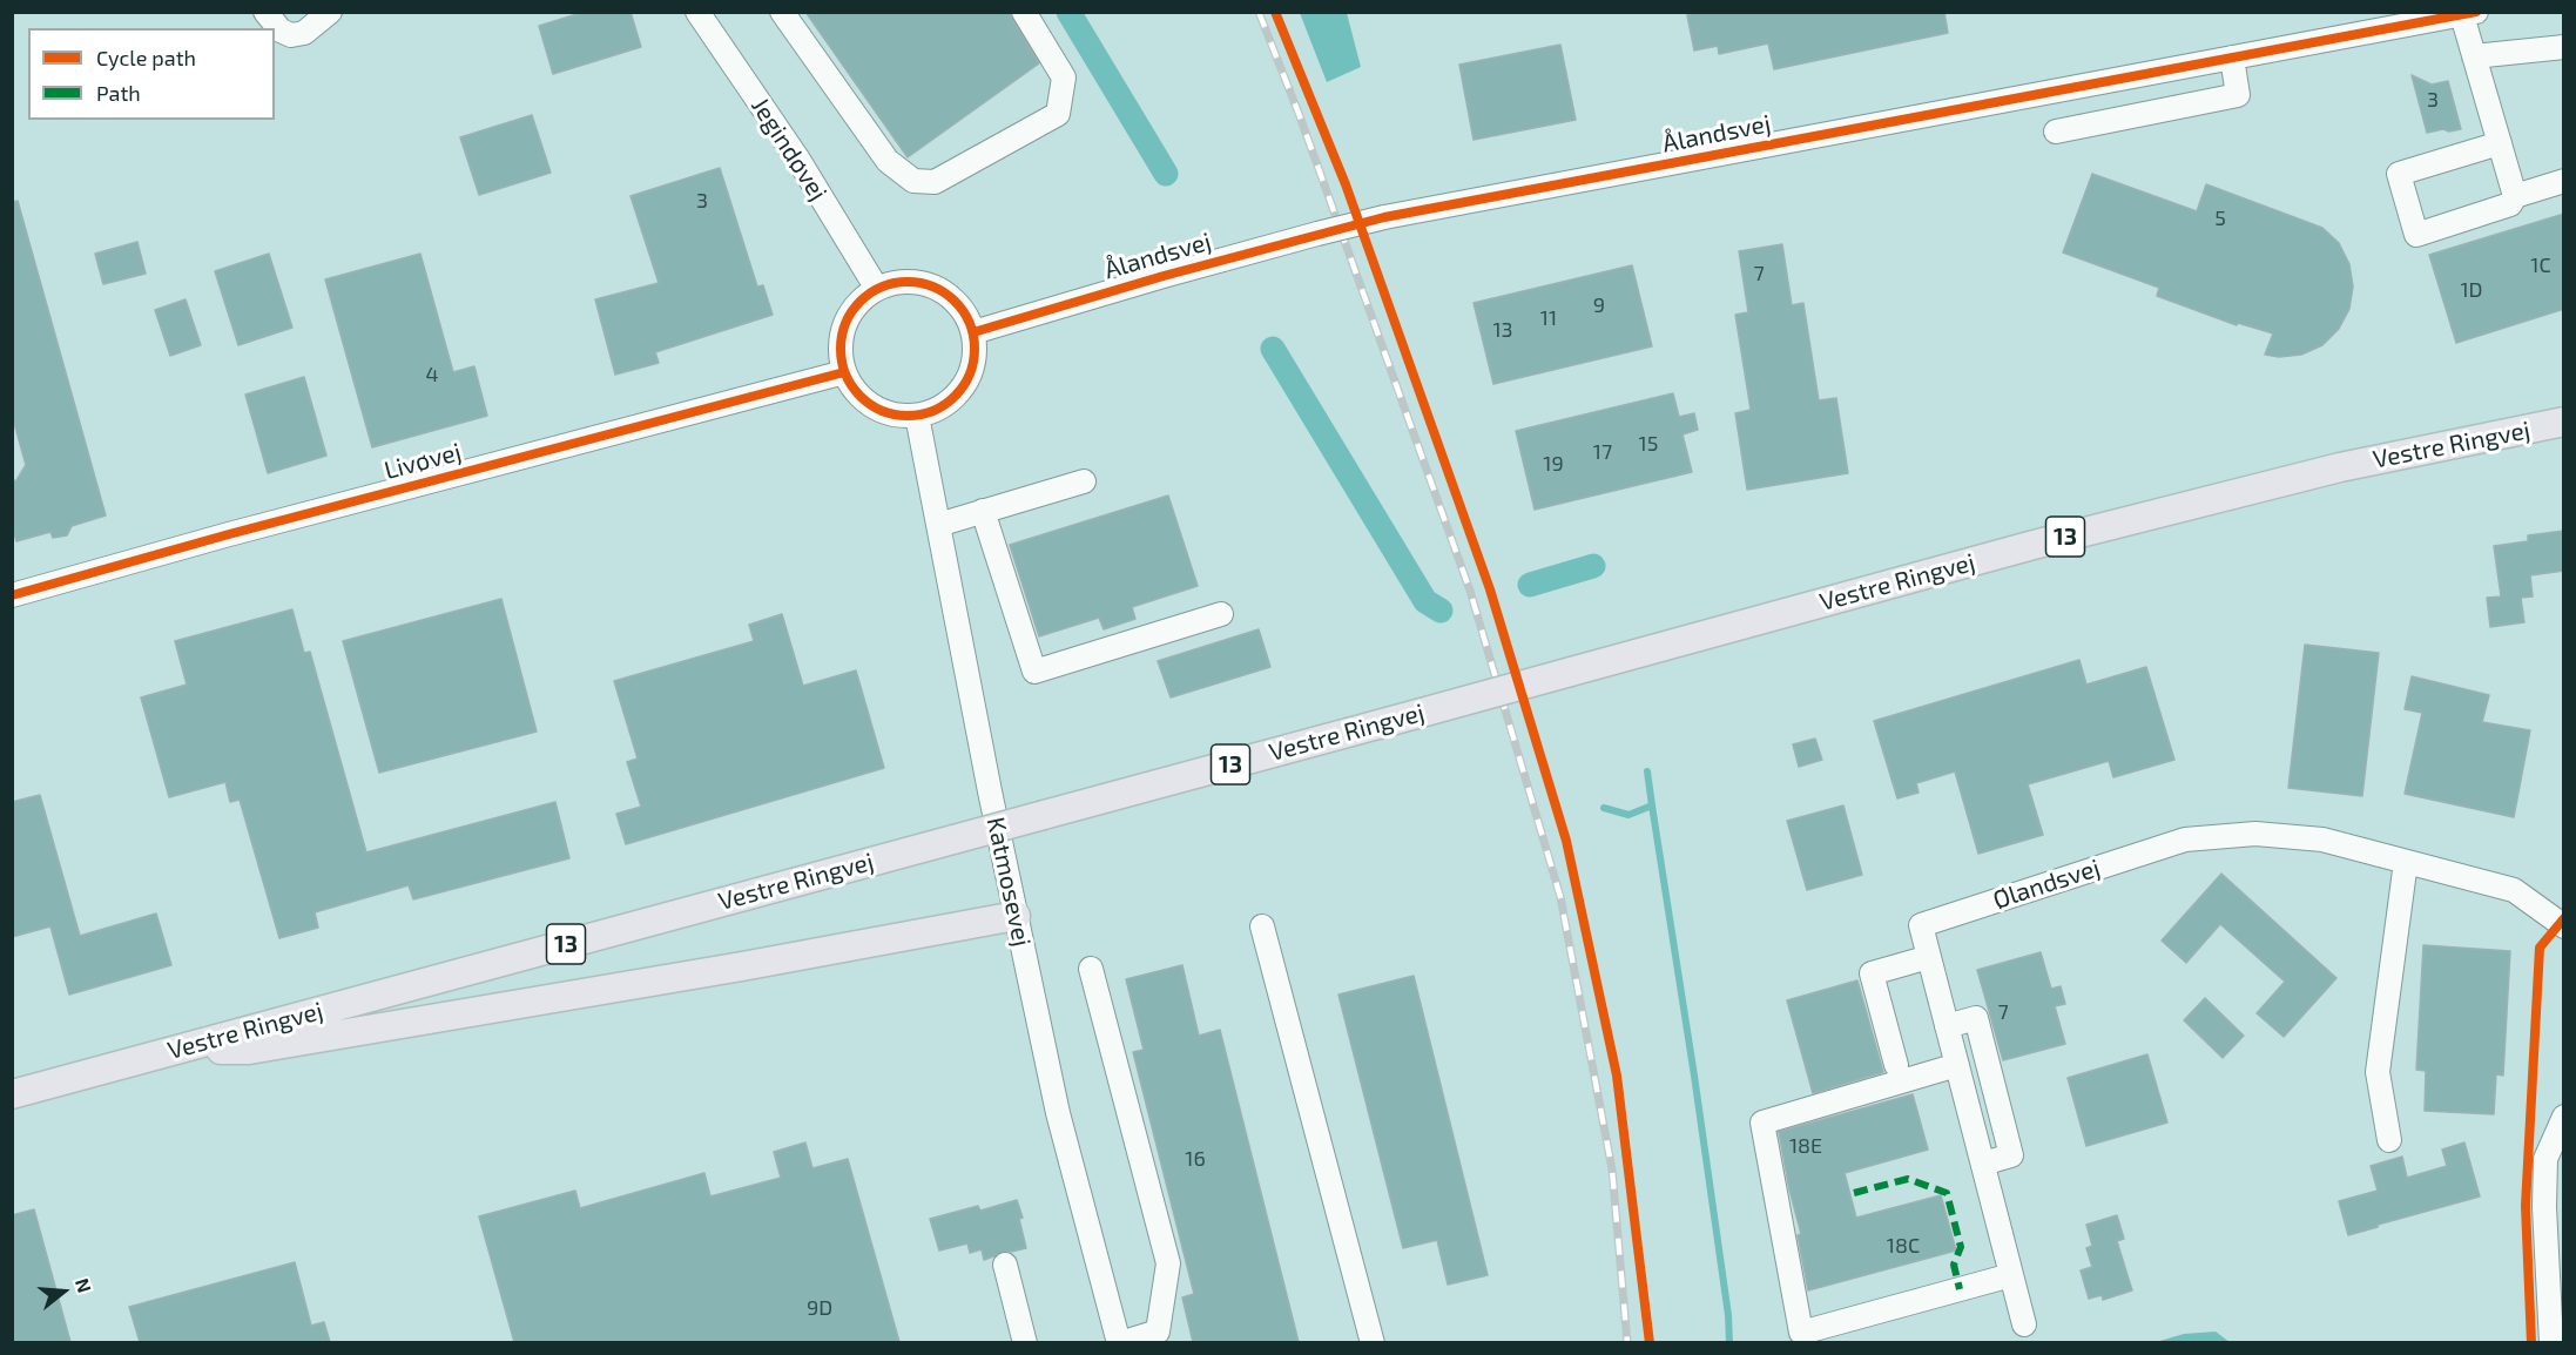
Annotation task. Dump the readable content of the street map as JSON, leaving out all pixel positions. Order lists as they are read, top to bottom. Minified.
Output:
{"streets":{"main road":["Vestre Ringvej","13"],"street":["Ålandsvej","Jegindøvej","Livøvej","Katmosevej","Ølandsvej"]},"crossings":[["Ålandsvej","Jegindøvej"],["Ålandsvej","Livøvej"],["Ålandsvej","Katmosevej"],["Jegindøvej","Livøvej"],["Jegindøvej","Katmosevej"],["Livøvej","Katmosevej"]],"house_numbers":["3","3","5","1C","7","1D","9","11","13","4","15","17","19","7","18E","16","18C","9D"],"legend":["Cycle path","Path"],"north":"right"}
